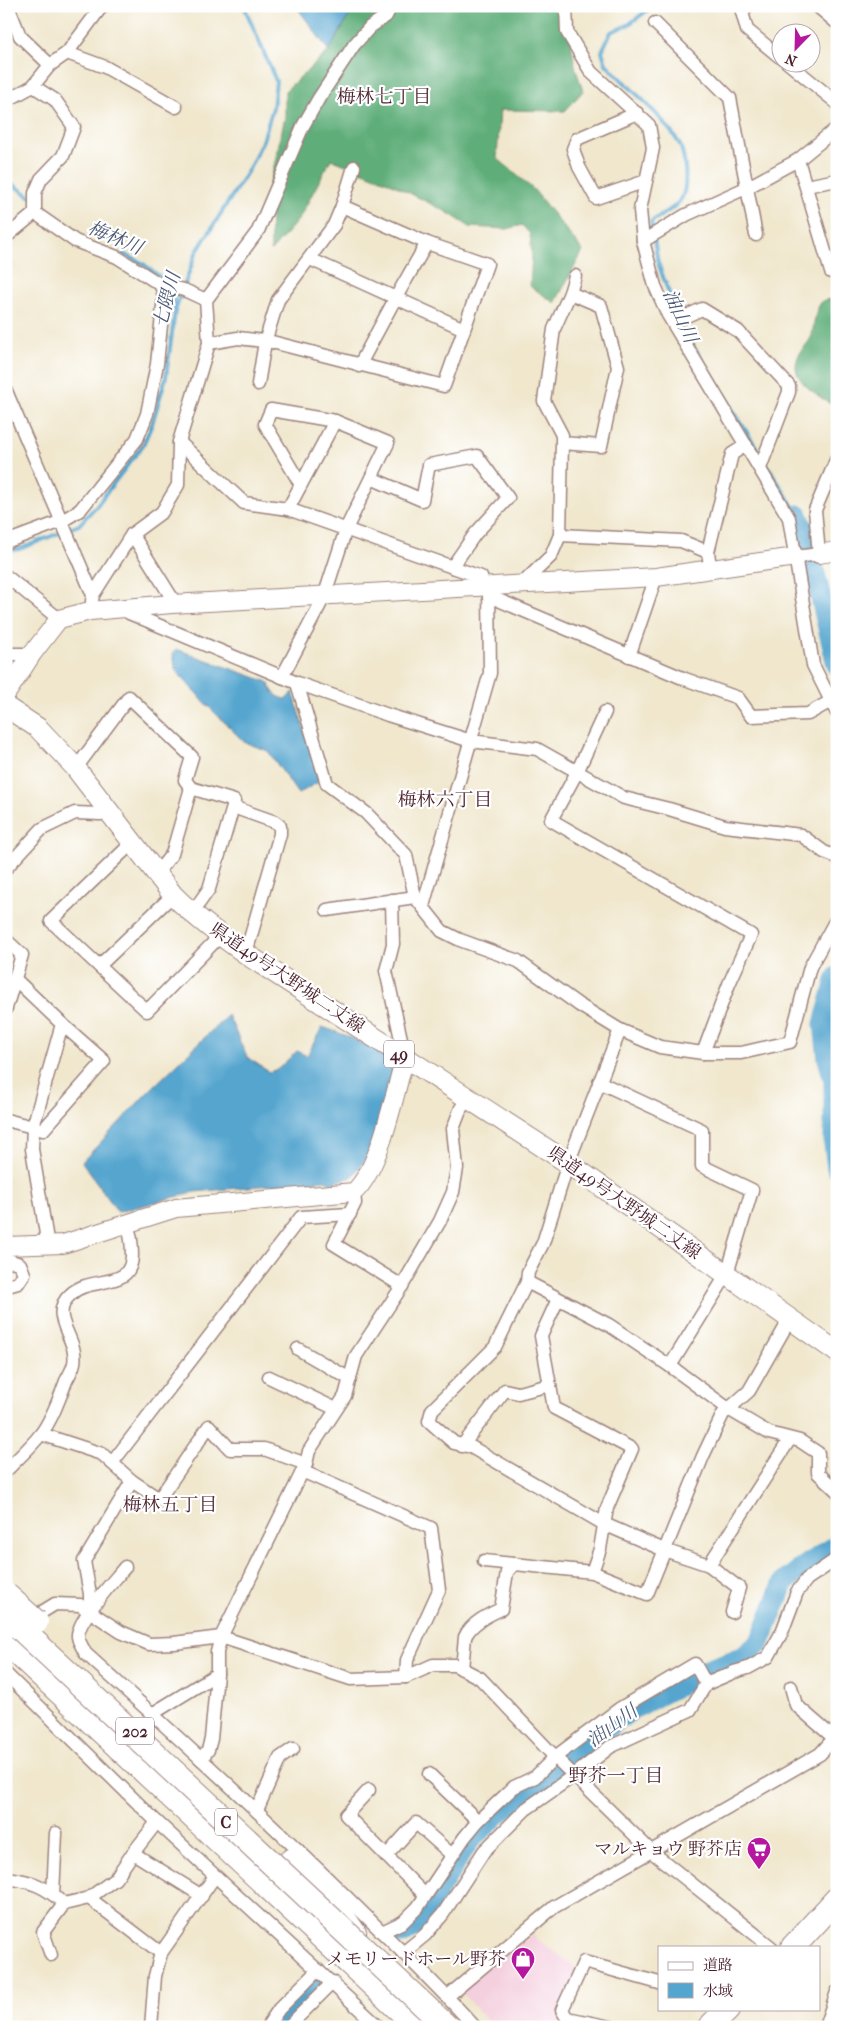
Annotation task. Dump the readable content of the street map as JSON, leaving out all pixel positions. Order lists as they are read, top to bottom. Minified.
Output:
{"streets":{"highway":["202","C"],"main road":["県道49号大野城二丈線","49"]},"crossings":[["202","C"]],"districts":["梅林七丁目","梅林六丁目","梅林五丁目","野芥一丁目"],"water":["梅林川","七隈川","油山川"],"places":{"supermarket":["マルキョウ 野芥店"],"shop":["メモリードホール野芥"]},"legend":["道路","水域"],"north":"bottom left"}
